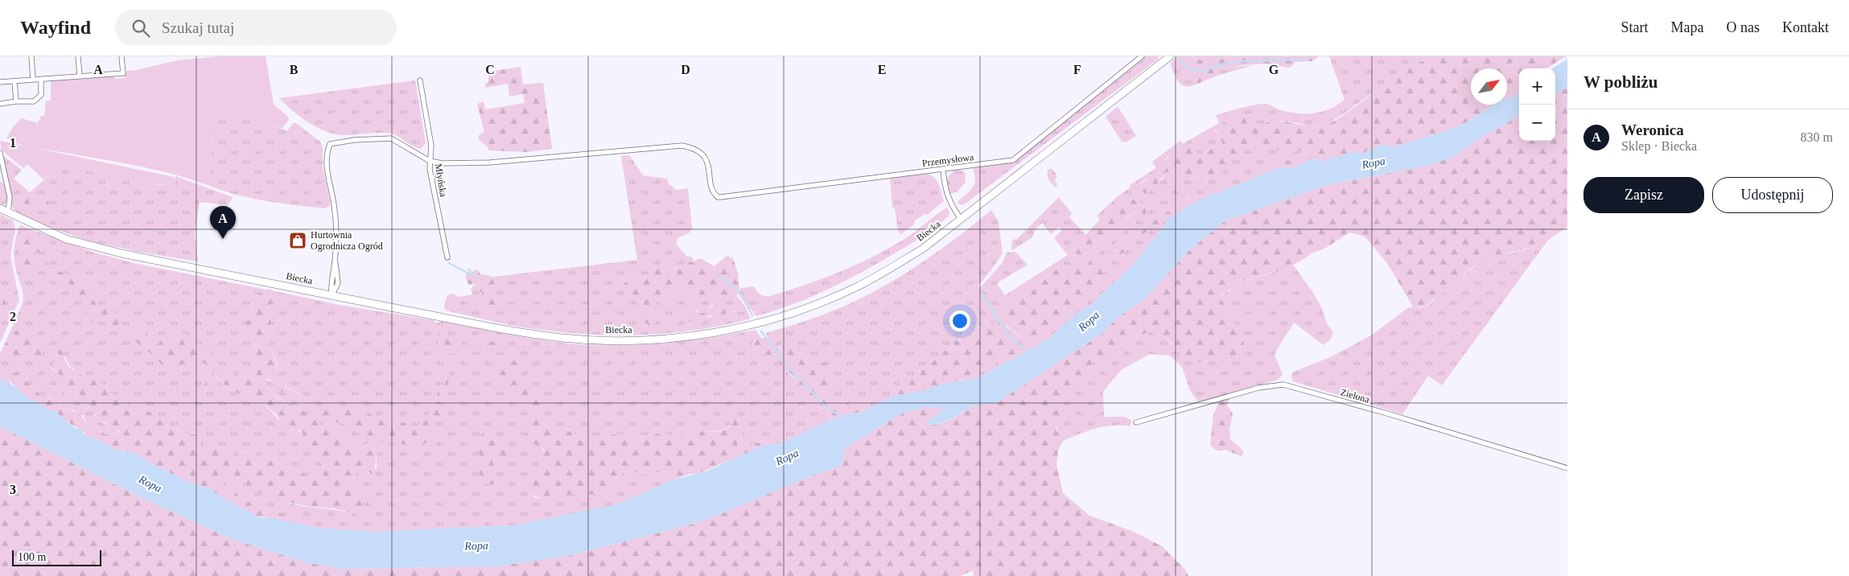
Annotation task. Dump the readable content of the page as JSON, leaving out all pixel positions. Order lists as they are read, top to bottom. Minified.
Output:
{"streets":{"main road":["Biecka"],"street":["Przemysłowa","Młyńska","Zielona"]},"crossings":[["Przemysłowa","Młyńska"]],"water":["Ropa"],"places":{"shop":["Hurtownia Ogrodnicza Ogród"]},"scale_bar":"100 m","north":"top right","page":{"header":"Wayfind","search":"Szukaj tutaj","nav":["Start","Mapa","O nas","Kontakt"],"heading":"W pobliżu","map_buttons":["+","−"],"list":[{"mark":"A","name":"Weronica","note":"Sklep · Biecka","value":"830 m"}],"buttons":["Zapisz","Udostępnij"],"pins":"A","scale":"100 m"},"grid":{"columns":["A","B","C","D","E","F","G"],"rows":["1","2","3"]}}
